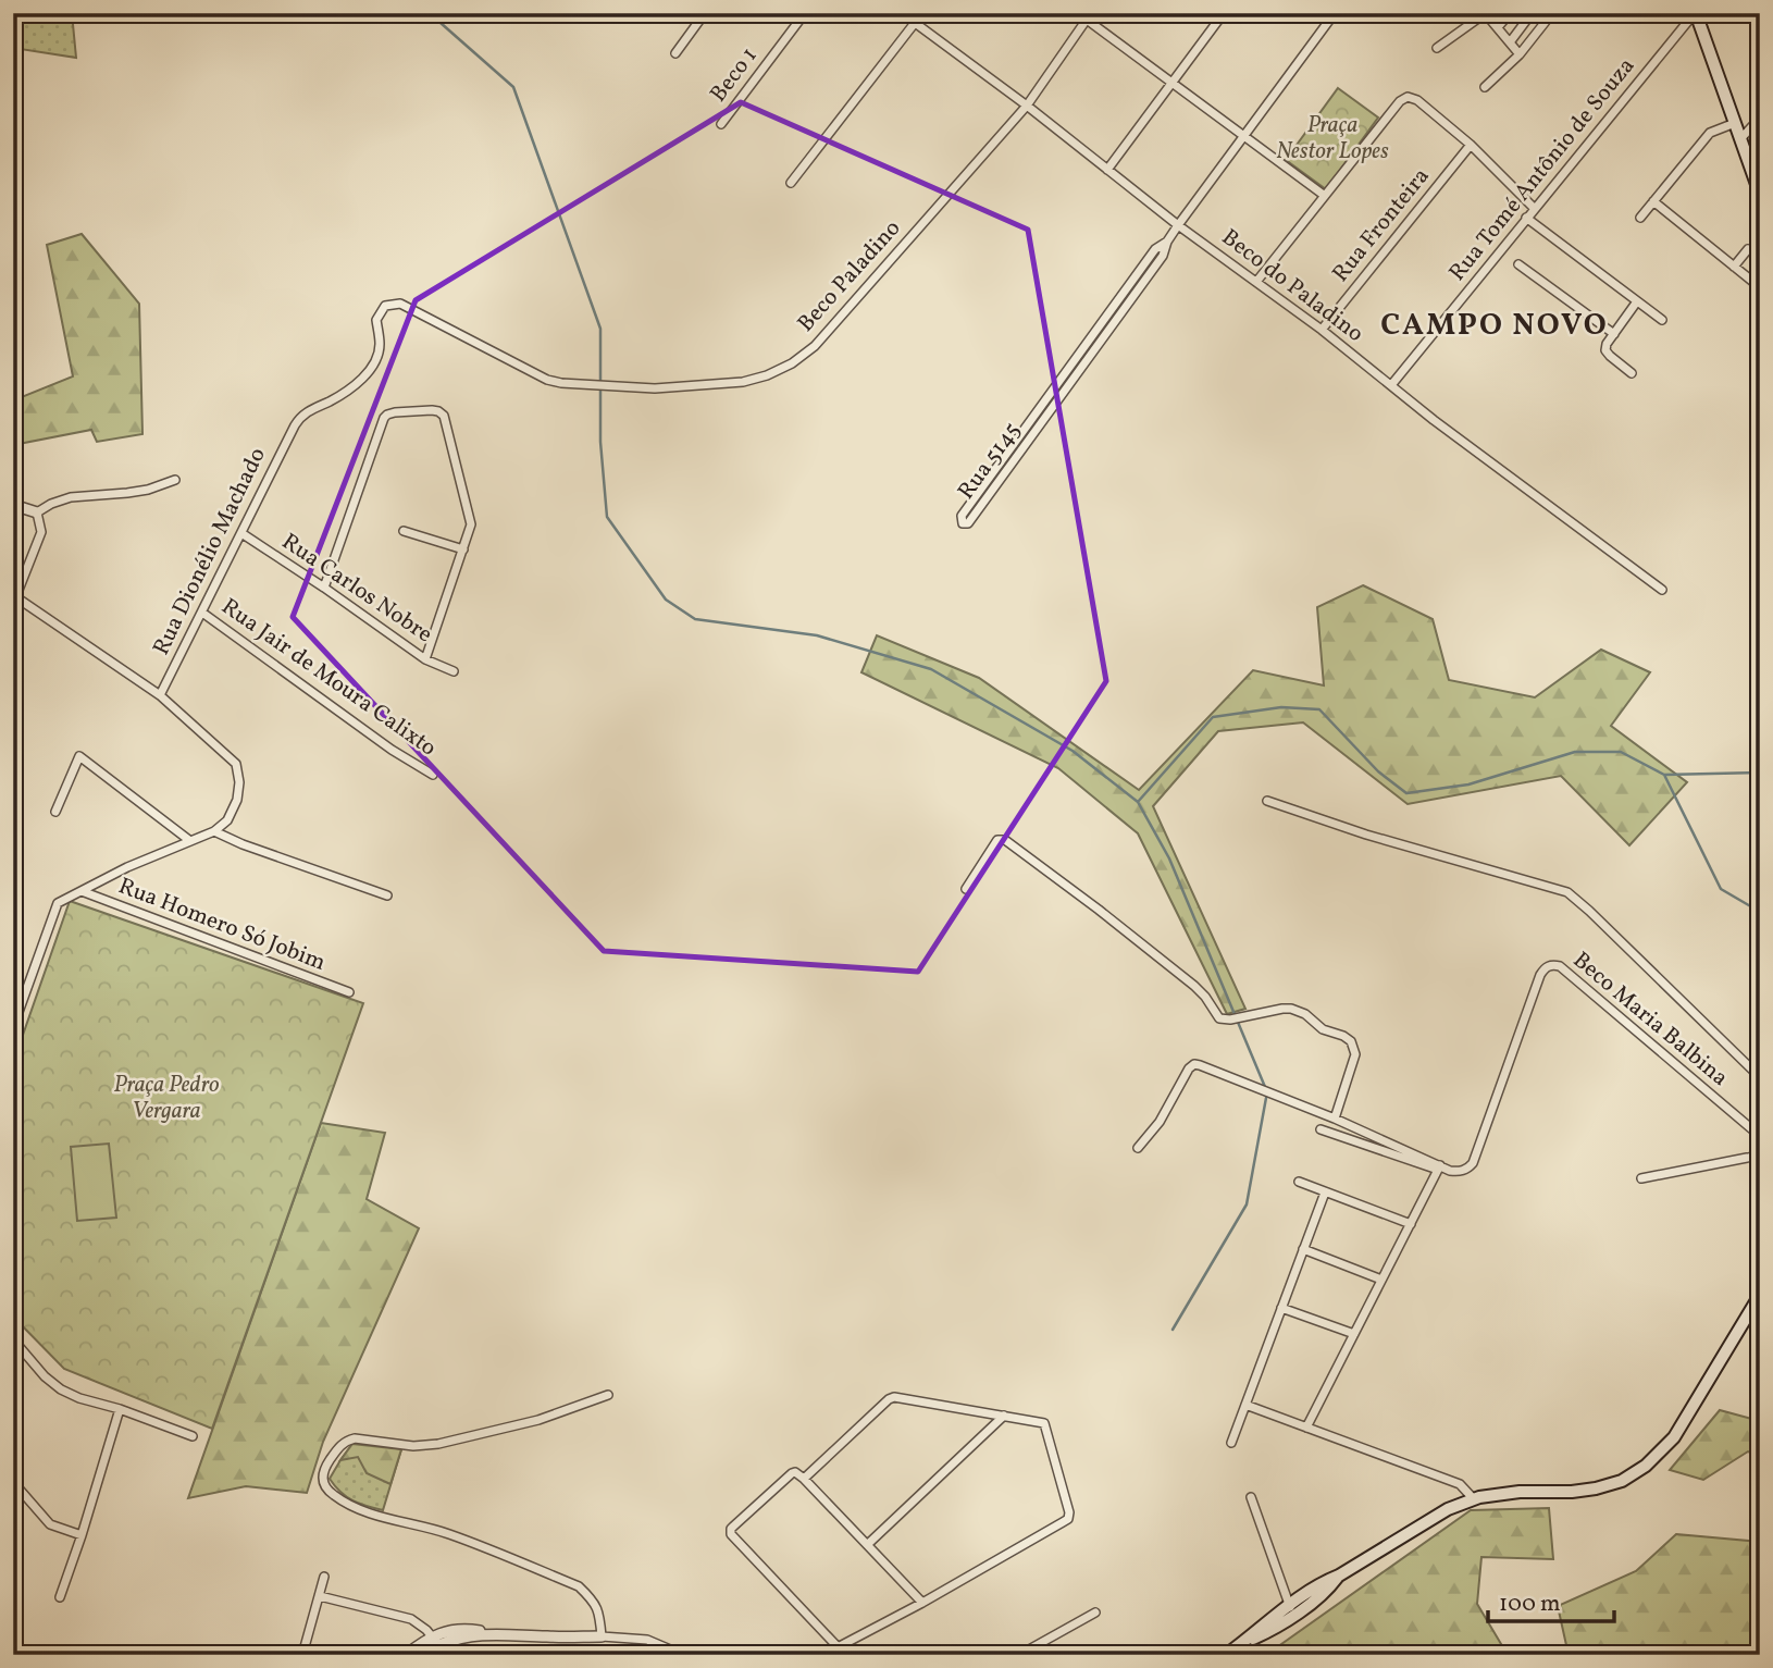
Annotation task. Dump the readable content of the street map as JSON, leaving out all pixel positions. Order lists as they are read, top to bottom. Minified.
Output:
{"streets":{"street":["Beco 1","Rua Tomé Antônio de Souza","Rua Fronteira","Beco Paladino","Beco do Paladino","Rua 5145","Rua Dionélio Machado","Rua Carlos Nobre","Rua Jair de Moura Calixto","Rua Homero Só Jobim","Beco Maria Balbina"]},"crossings":[["Rua Tomé Antônio de Souza","Beco do Paladino"],["Rua Fronteira","Beco do Paladino"],["Beco Paladino","Beco do Paladino"],["Beco Paladino","Rua Dionélio Machado"],["Beco do Paladino","Rua 5145"],["Rua Dionélio Machado","Rua Carlos Nobre"],["Rua Dionélio Machado","Rua Jair de Moura Calixto"]],"districts":["CAMPO NOVO"],"parks":["Praça Nestor Lopes","Praça Pedro Vergara"],"scale_bar":"100 m"}
